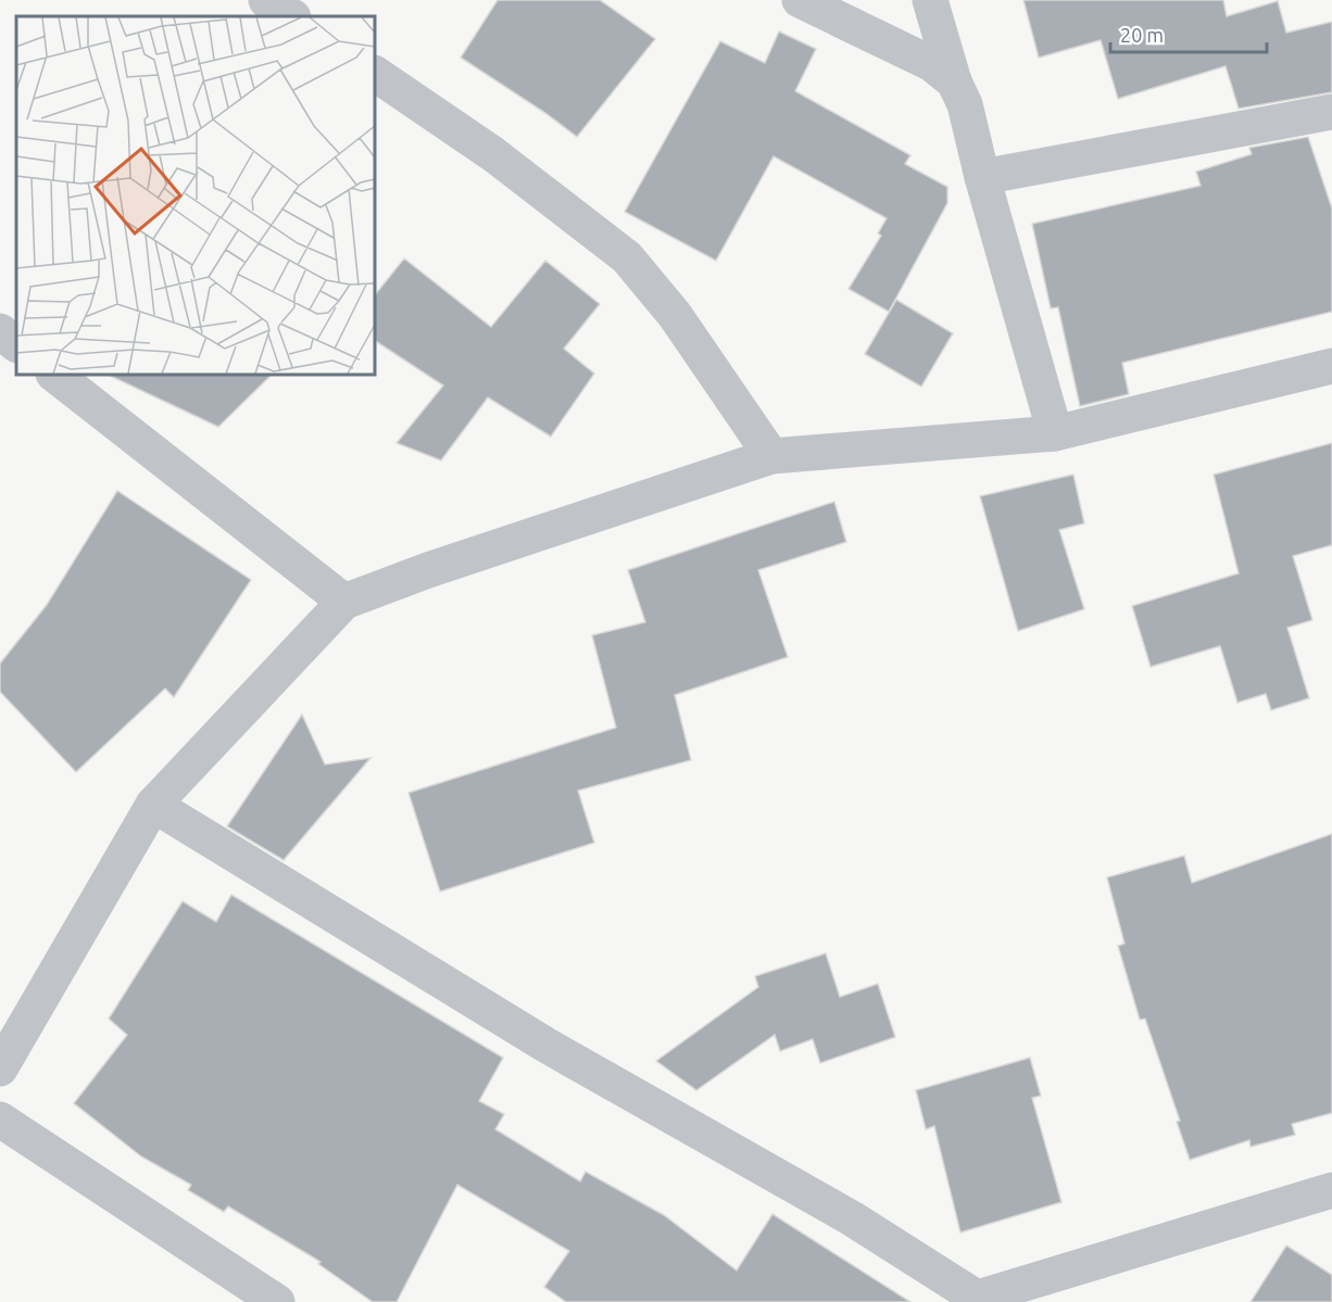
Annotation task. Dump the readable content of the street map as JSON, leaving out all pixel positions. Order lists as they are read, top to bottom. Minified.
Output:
{"scale_bar":"20 m"}
